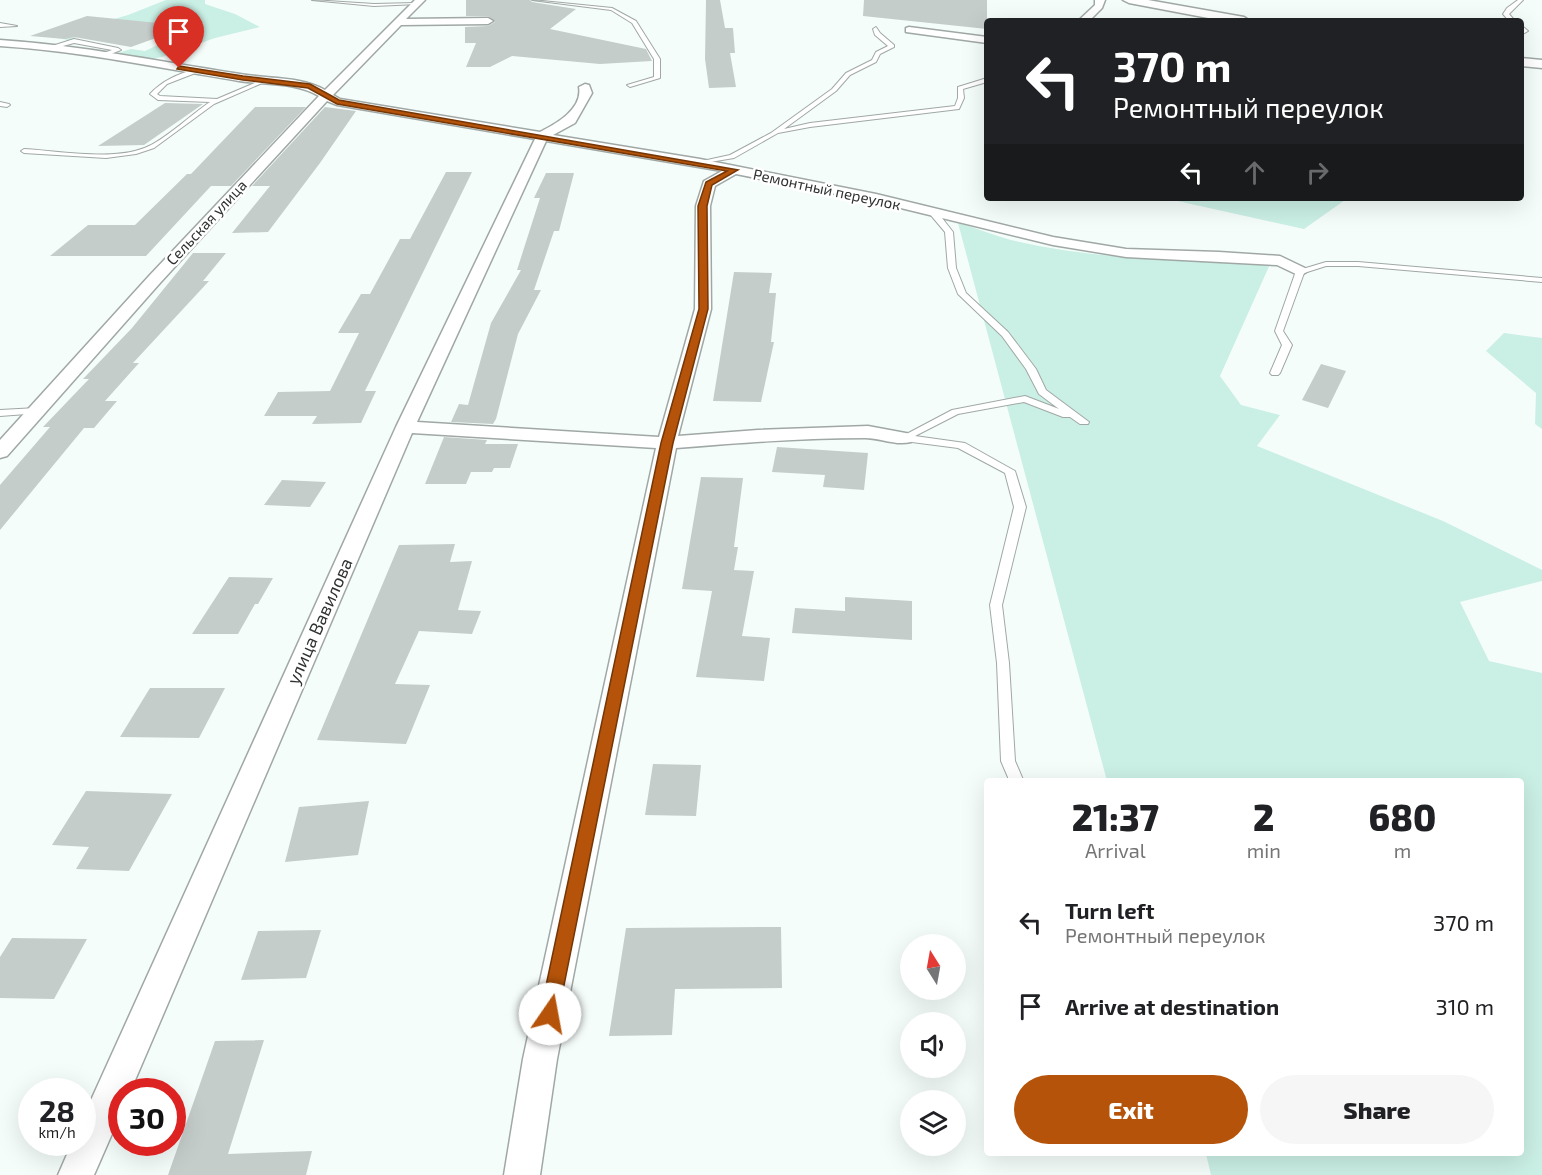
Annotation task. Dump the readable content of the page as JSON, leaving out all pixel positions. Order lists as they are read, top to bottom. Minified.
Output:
{"streets":{"street":["Ремонтный переулок","Сельская улица","улица Вавилова"]},"crossings":[["Ремонтный переулок","Сельская улица"],["Ремонтный переулок","улица Вавилова"]],"north":"top","page":{"turn":["370 m","Ремонтный переулок"],"eta":["21:37","Arrival","2","min","680","m"],"list":[{"name":"Turn left","note":"Ремонтный переулок","value":"370 m"},{"name":"Arrive at destination","value":"310 m"}],"buttons":["Exit","Share"],"speed":"28 km/h","limit":"30"}}
